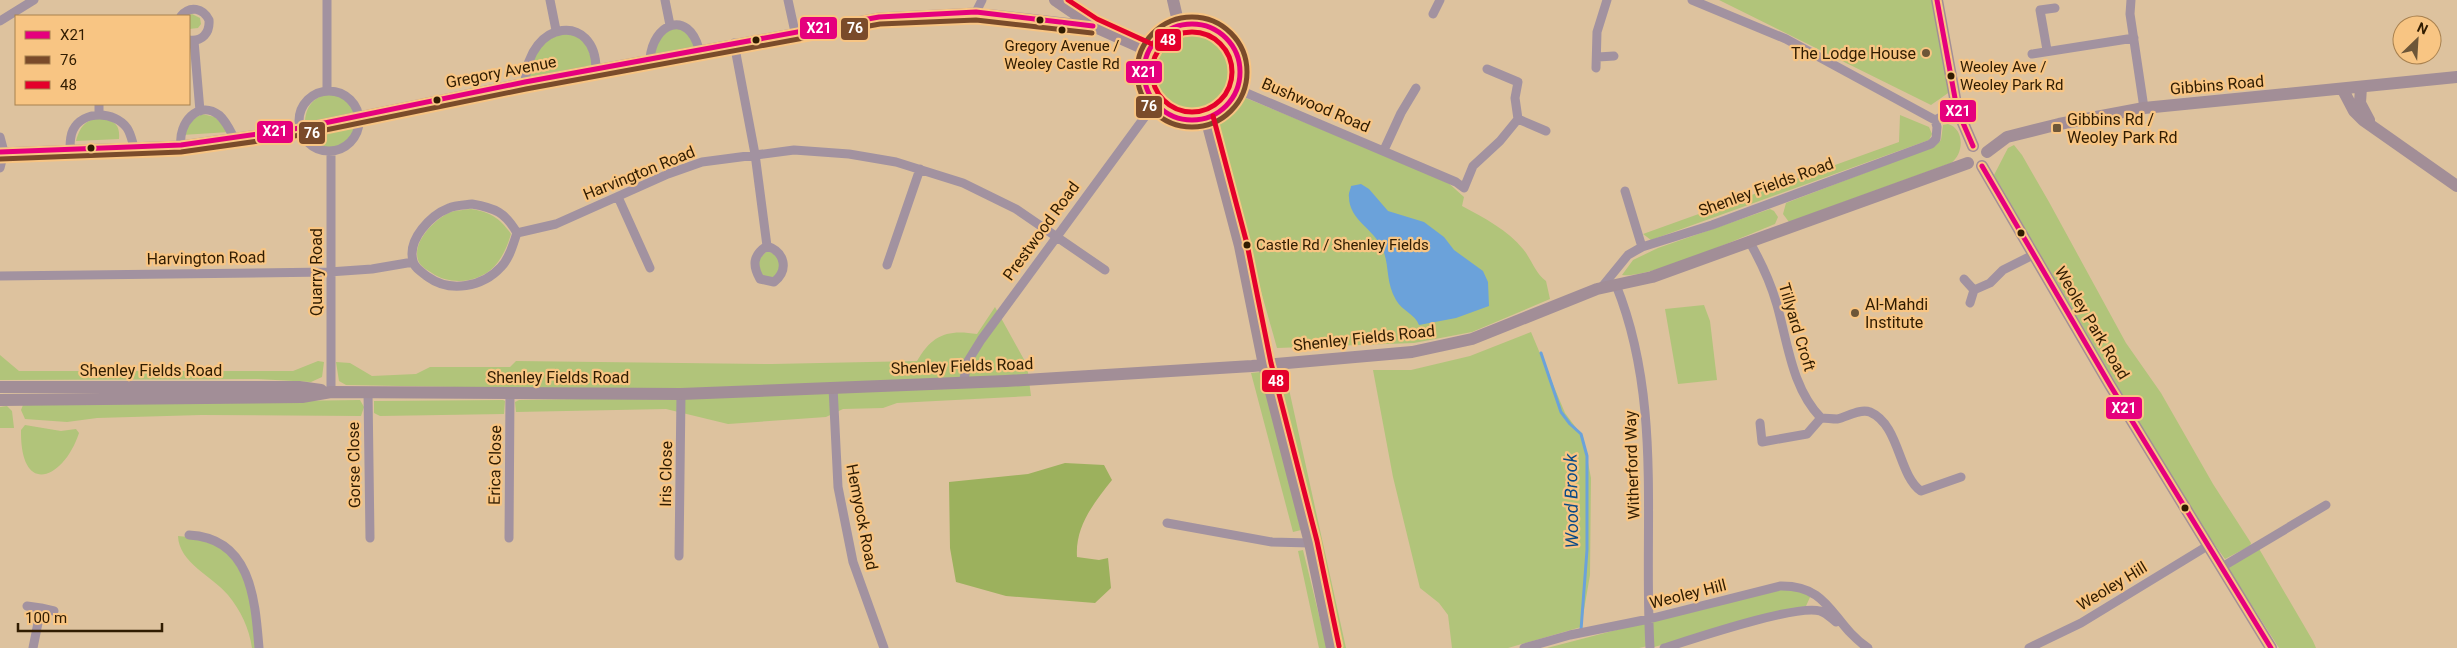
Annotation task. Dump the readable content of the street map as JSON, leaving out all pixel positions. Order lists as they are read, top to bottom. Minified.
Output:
{"streets":{"street":["Gregory Avenue","Gibbins Road","Bushwood Road","Harvington Road","Shenley Fields Road","Prestwood Road","Quarry Road","Weoley Park Road","Tillyard Croft","Gorse Close","Erica Close","Witherford Way","Iris Close","Hemyock Road","Weoley Hill"]},"crossings":[["Gibbins Road","Shenley Fields Road"],["Gibbins Road","Weoley Park Road"],["Bushwood Road","Prestwood Road"],["Harvington Road","Prestwood Road"],["Harvington Road","Quarry Road"],["Shenley Fields Road","Prestwood Road"],["Shenley Fields Road","Quarry Road"],["Shenley Fields Road","Weoley Park Road"],["Shenley Fields Road","Tillyard Croft"],["Shenley Fields Road","Gorse Close"],["Shenley Fields Road","Erica Close"],["Shenley Fields Road","Witherford Way"],["Shenley Fields Road","Iris Close"],["Shenley Fields Road","Hemyock Road"],["Weoley Park Road","Weoley Hill"],["Witherford Way","Weoley Hill"]],"water":["Wood Brook"],"places":{"other":["Gregory Avenue / Weoley Castle Rd","The Lodge House","Weoley Ave / Weoley Park Rd","Castle Rd / Shenley Fields","Al-Mahdi Institute"],"transit":["Gibbins Rd / Weoley Park Rd"]},"lines":["transit line X21","transit line 48","transit line 76"],"legend":["X21","76","48"],"scale_bar":"100 m","north":"top right"}
